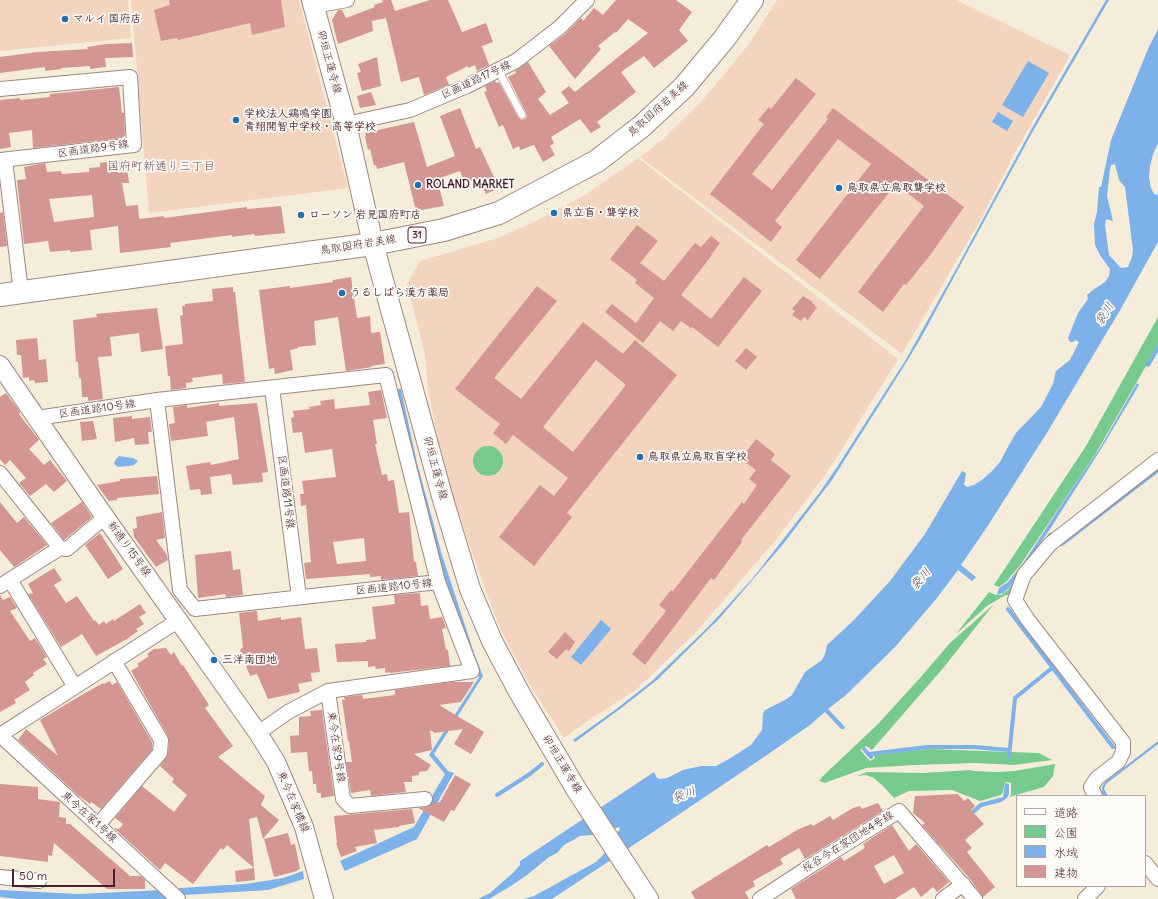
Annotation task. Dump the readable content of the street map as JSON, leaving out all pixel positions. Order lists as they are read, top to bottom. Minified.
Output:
{"streets":{"main road":["卯垣正蓮寺線","鳥取国府岩美線","31"],"street":["区画道路17号線","区画道路9号線","区画道路10号線","区画道路11号線","新通り15号線","東今在家9号線","東今在家橋線","東今在家1号線","桜谷今在家団地4号線"]},"crossings":[["卯垣正蓮寺線","区画道路17号線"],["卯垣正蓮寺線","鳥取国府岩美線"],["区画道路10号線","区画道路11号線"],["区画道路10号線","新通り15号線"],["新通り15号線","東今在家橋線"]],"districts":["国府町新通り三丁目"],"water":["袋川"],"places":["マルイ 国府店","学校法人鶏鳴学園 青翔開智中学校・高等学校","ROLAND MARKET","鳥取県立鳥取聾学校","県立盲・聾学校","ローソン 岩見国府町店","うるしばら漢方薬局","鳥取県立鳥取盲学校","三洋南団地"],"legend":["道路","公園","水域","建物"],"scale_bar":"50 m"}
